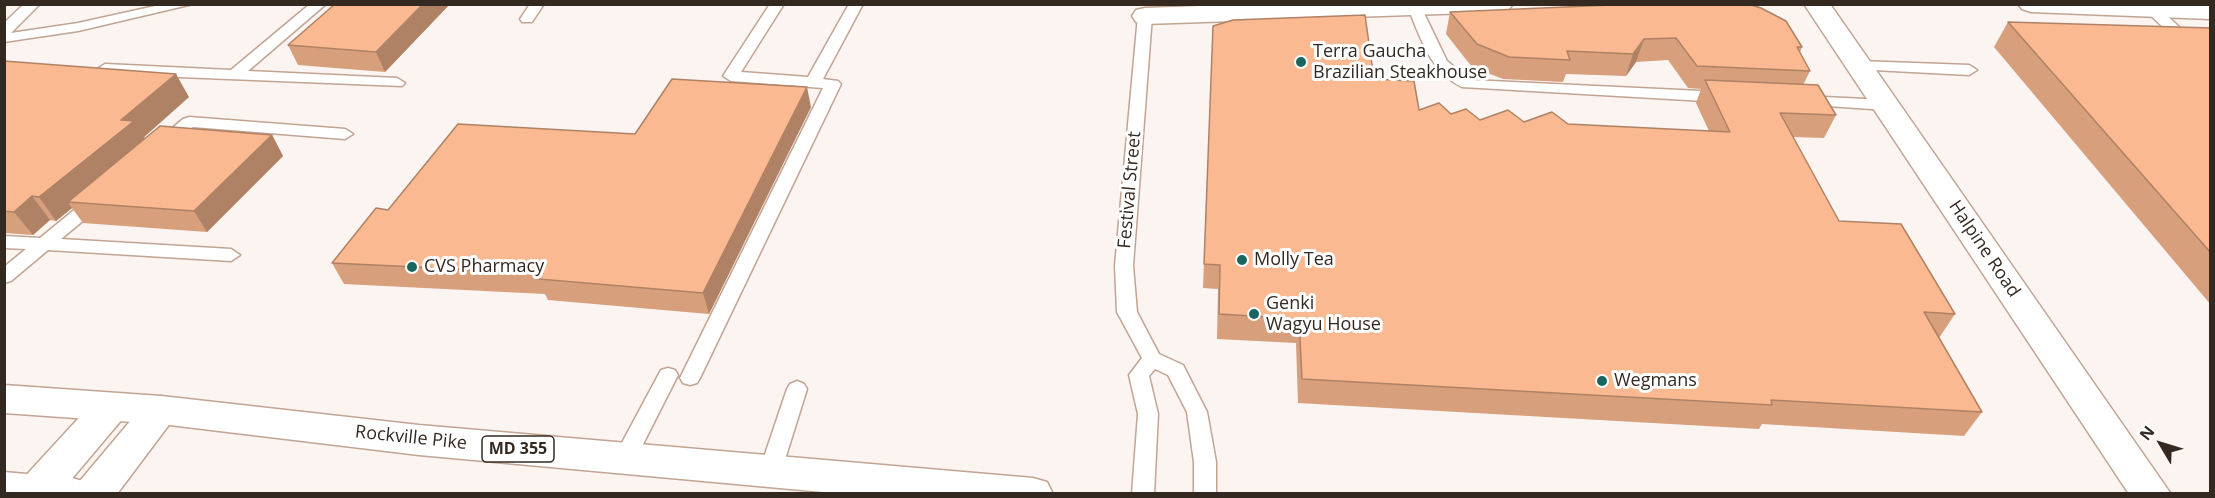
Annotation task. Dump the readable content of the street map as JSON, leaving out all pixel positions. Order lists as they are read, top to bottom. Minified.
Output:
{"streets":{"street":["Halpine Road","Rockville Pike","MD 355"],"lane":["Festival Street"]},"places":["Terra Gaucha Brazilian Steakhouse","Molly Tea","CVS Pharmacy","Genki Wagyu House","Wegmans"],"north":"top left"}
